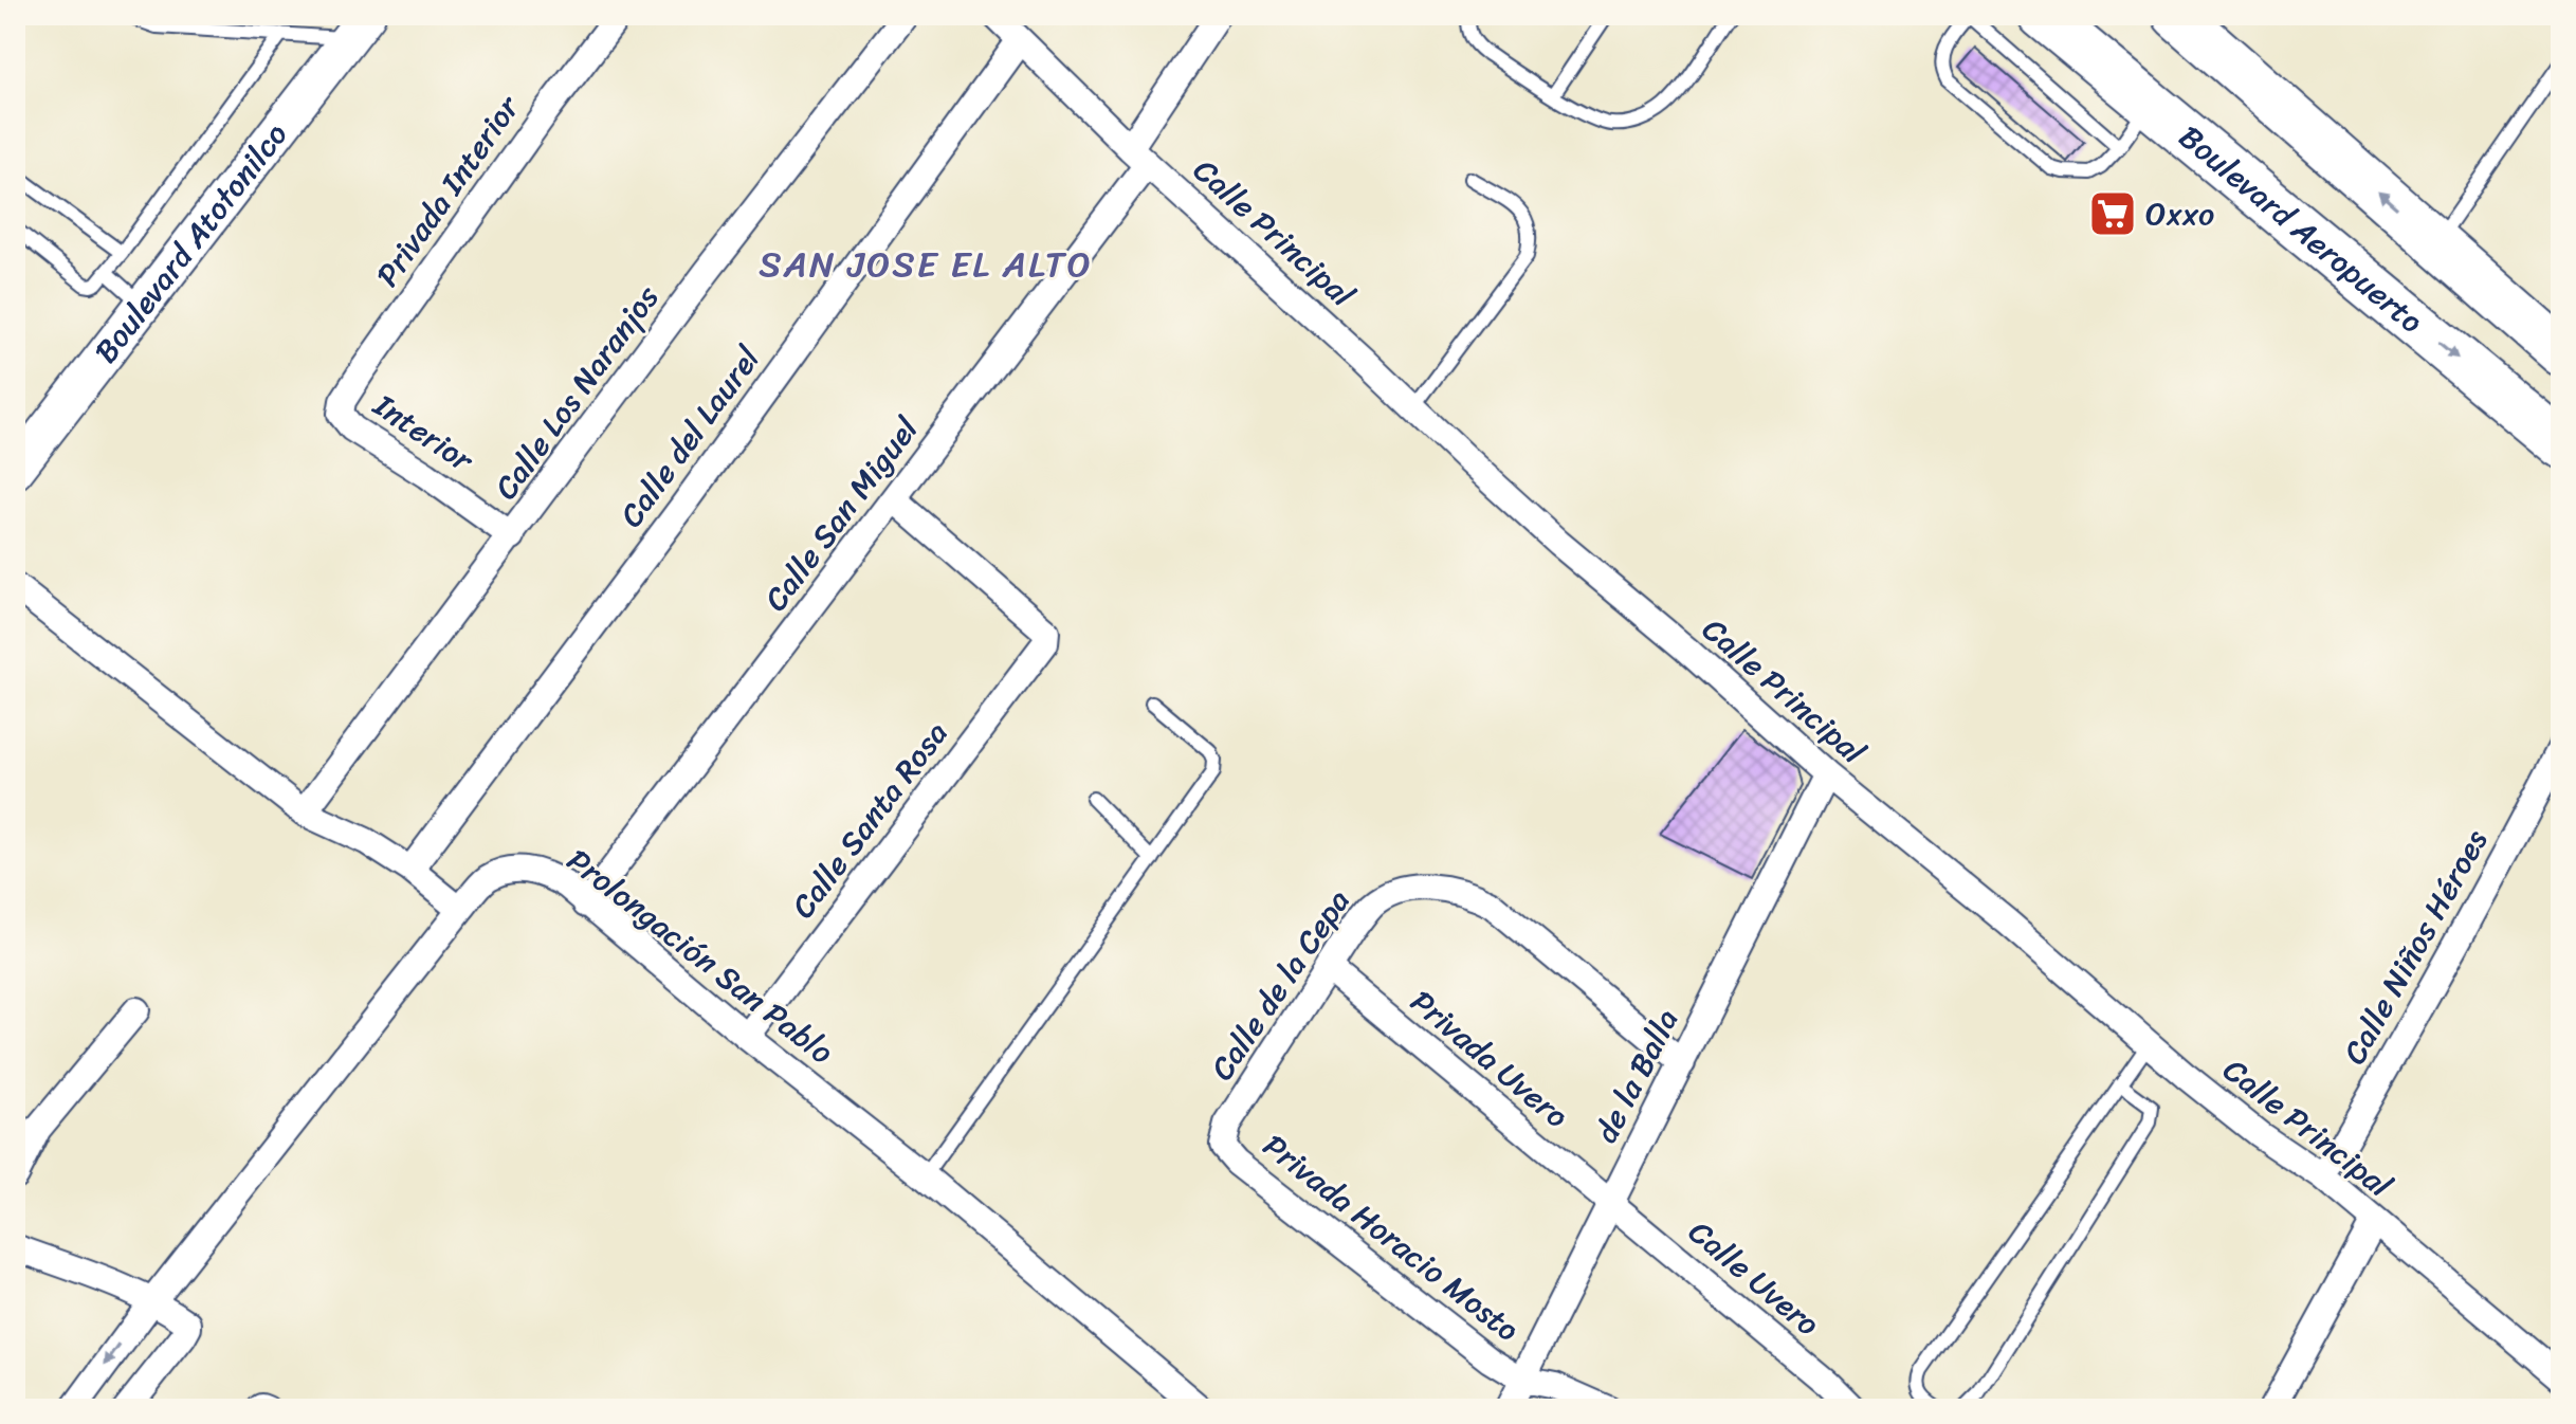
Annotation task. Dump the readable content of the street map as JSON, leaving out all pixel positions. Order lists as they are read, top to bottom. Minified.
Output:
{"streets":{"highway":["Boulevard Aeropuerto"],"street":["Privada Interior","Calle Principal","Boulevard Atotonilco","Calle Los Naranjos","Interior","Calle del Laurel","Calle San Miguel","Calle Santa Rosa","Calle Niños Héroes","Prolongación San Pablo","Calle de la Cepa","Privada Uvero","de la Balla","Privada Horacio Mosto","Calle Uvero"]},"crossings":[["Privada Interior","Interior"],["Calle Principal","Calle del Laurel"],["Calle Principal","Calle San Miguel"],["Calle Principal","Calle Niños Héroes"],["Calle Principal","de la Balla"],["Calle Los Naranjos","Interior"],["Calle San Miguel","Calle Santa Rosa"],["Calle San Miguel","Prolongación San Pablo"],["Calle Santa Rosa","Prolongación San Pablo"],["Calle de la Cepa","Privada Uvero"],["Calle de la Cepa","de la Balla"],["Calle de la Cepa","Privada Horacio Mosto"],["Privada Uvero","de la Balla"],["Privada Uvero","Calle Uvero"],["de la Balla","Privada Horacio Mosto"],["de la Balla","Calle Uvero"]],"districts":["SAN JOSE EL ALTO"],"places":{"supermarket":["Oxxo"]}}
